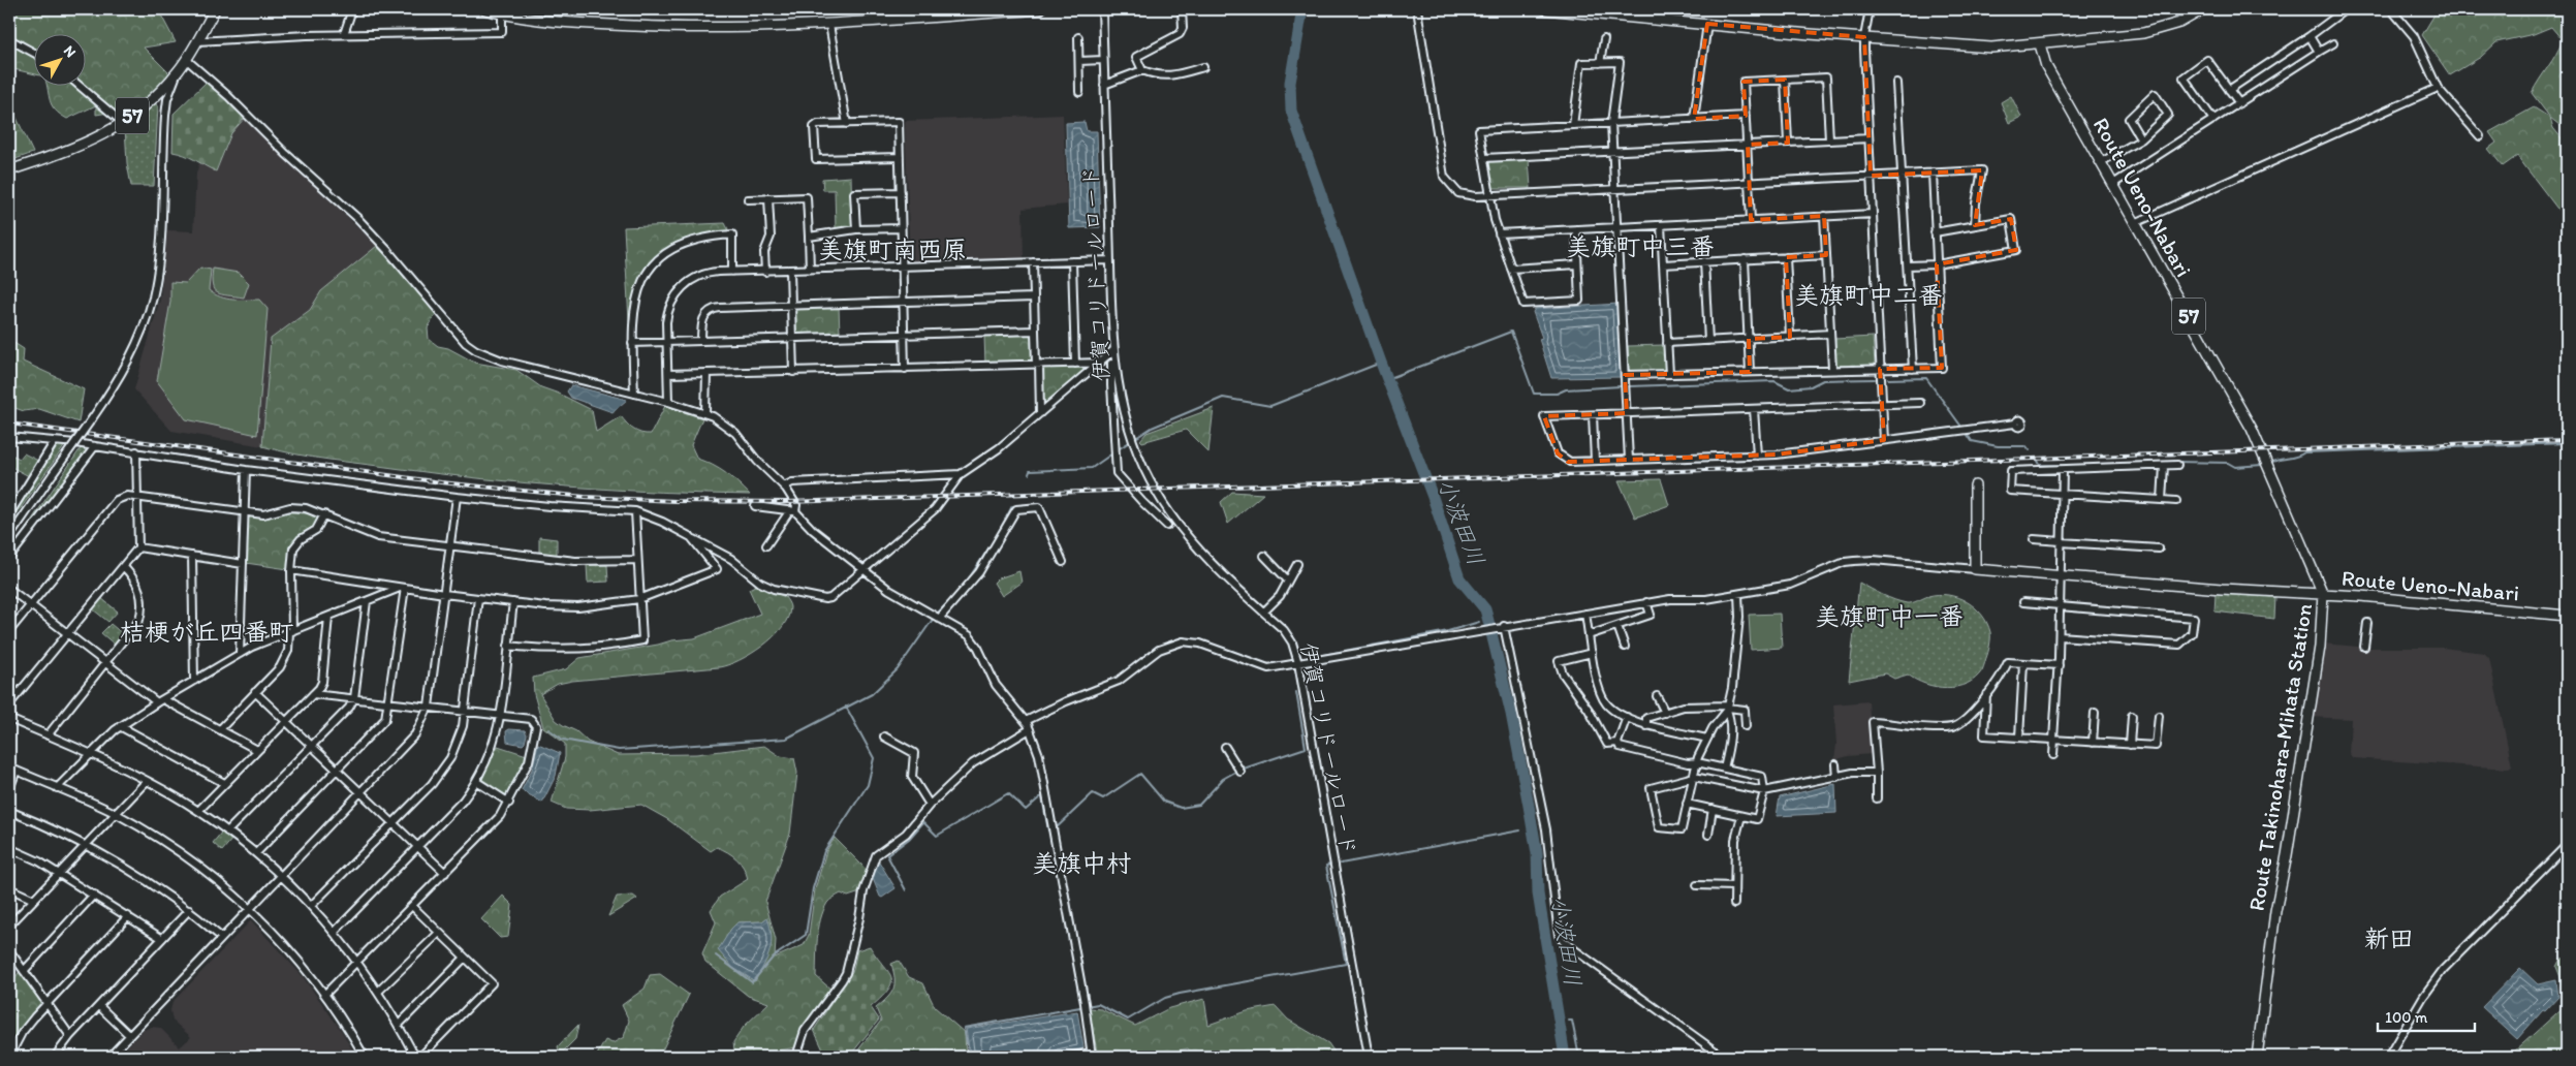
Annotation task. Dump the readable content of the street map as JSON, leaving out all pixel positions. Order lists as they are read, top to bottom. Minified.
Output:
{"streets":{"main road":["57","Route Ueno-Nabari","Route Takinohara-Mihata Station"],"street":["伊賀コリドールロード"]},"crossings":[["Route Ueno-Nabari","Route Takinohara-Mihata Station"]],"districts":["美旗町中三番","美旗町南西原","美旗町中二番","美旗町中一番","桔梗が丘四番町","美旗中村","新田"],"water":["小波田川"],"scale_bar":"100 m","north":"top right"}
